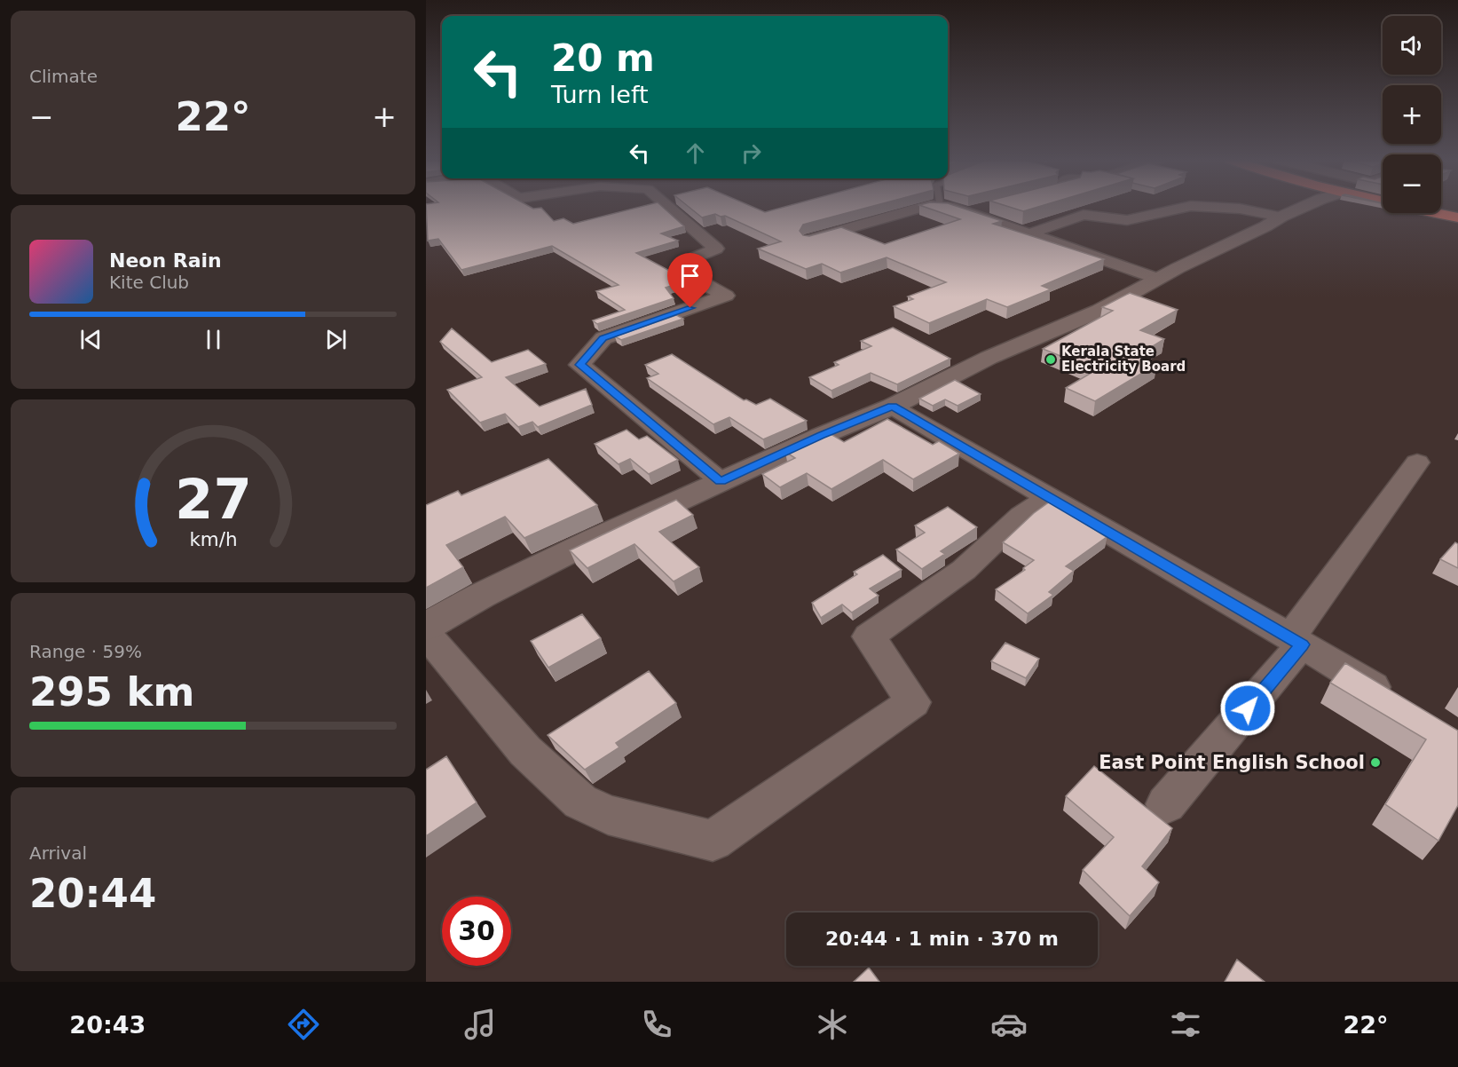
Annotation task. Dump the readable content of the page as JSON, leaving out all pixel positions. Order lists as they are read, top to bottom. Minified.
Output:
{"places":["Kerala State Electricity Board","East Point English School"],"page":{"tile":["Climate",["Range · 59%","295 km"],["Arrival","20:44"]],"map_buttons":["+","−"],"turn":["20 m","Turn left"],"heat":["−","22°","+"],"song":["Neon Rain","Kite Club"],"limit":"30","trip":"20:44 · 1 min · 370 m","tabs":["20:43","22°"],"gauge":["27","km/h"]}}
